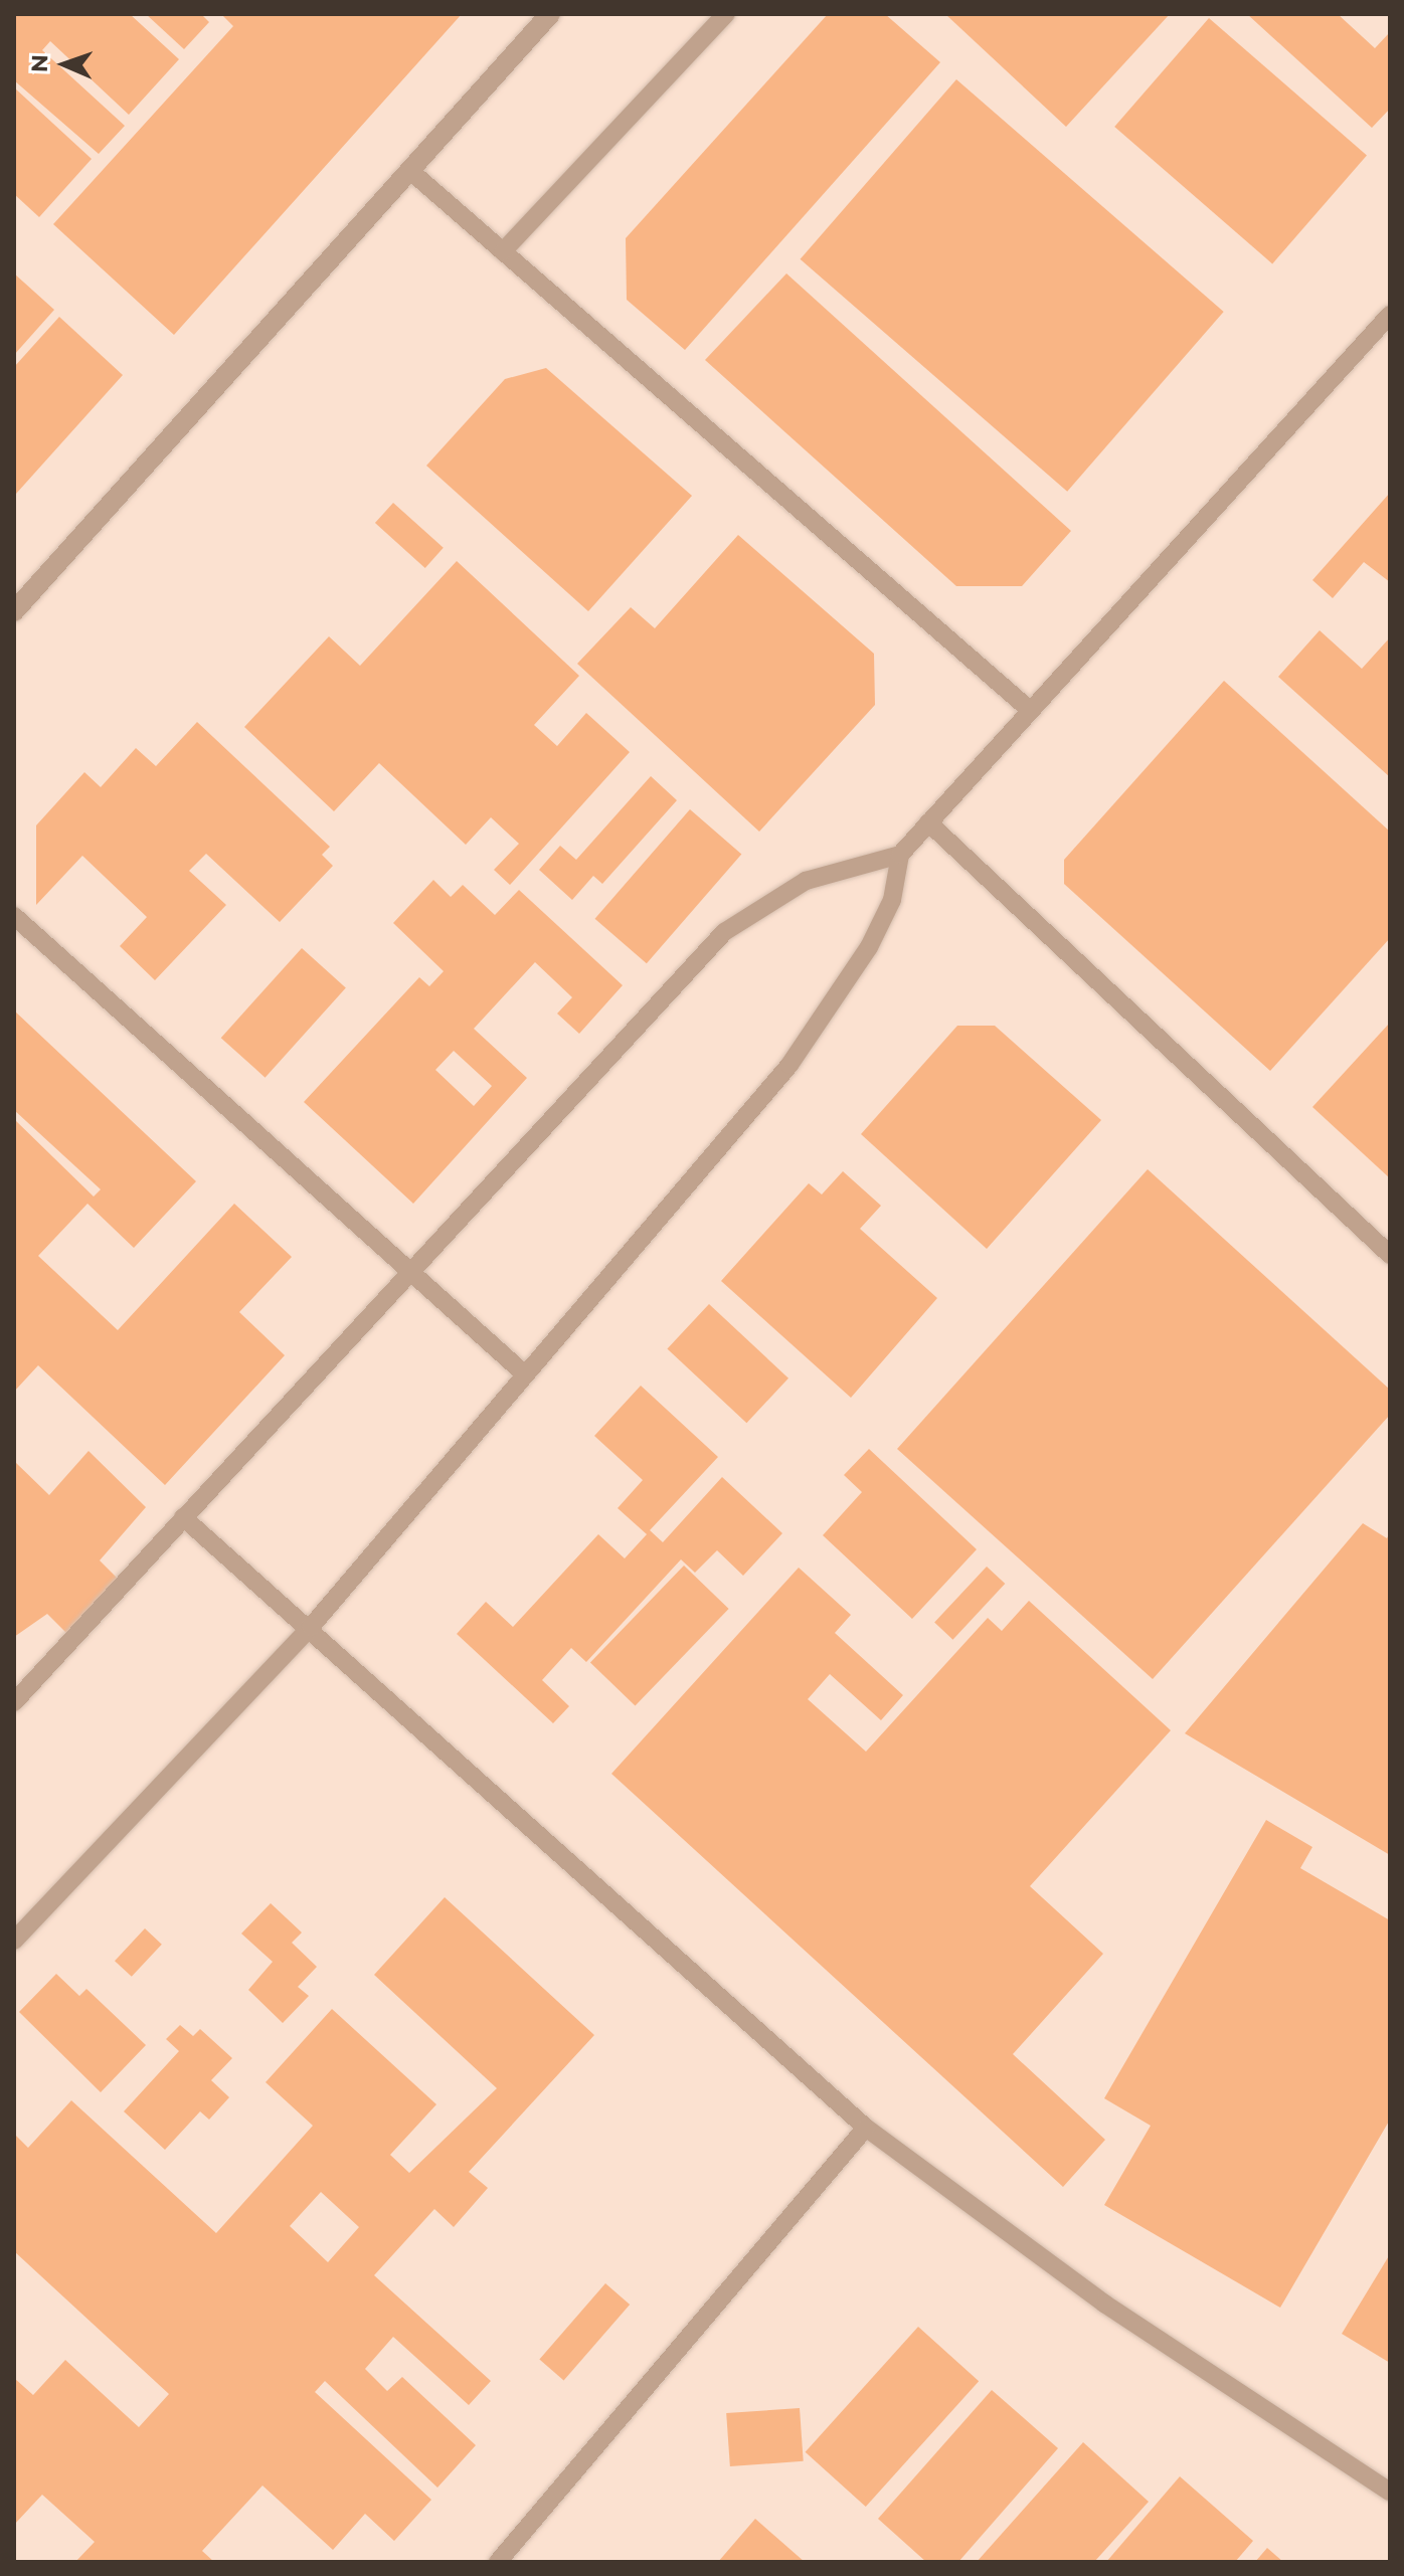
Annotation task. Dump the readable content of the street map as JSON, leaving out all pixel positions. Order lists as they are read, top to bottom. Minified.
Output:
{"north":"left"}
